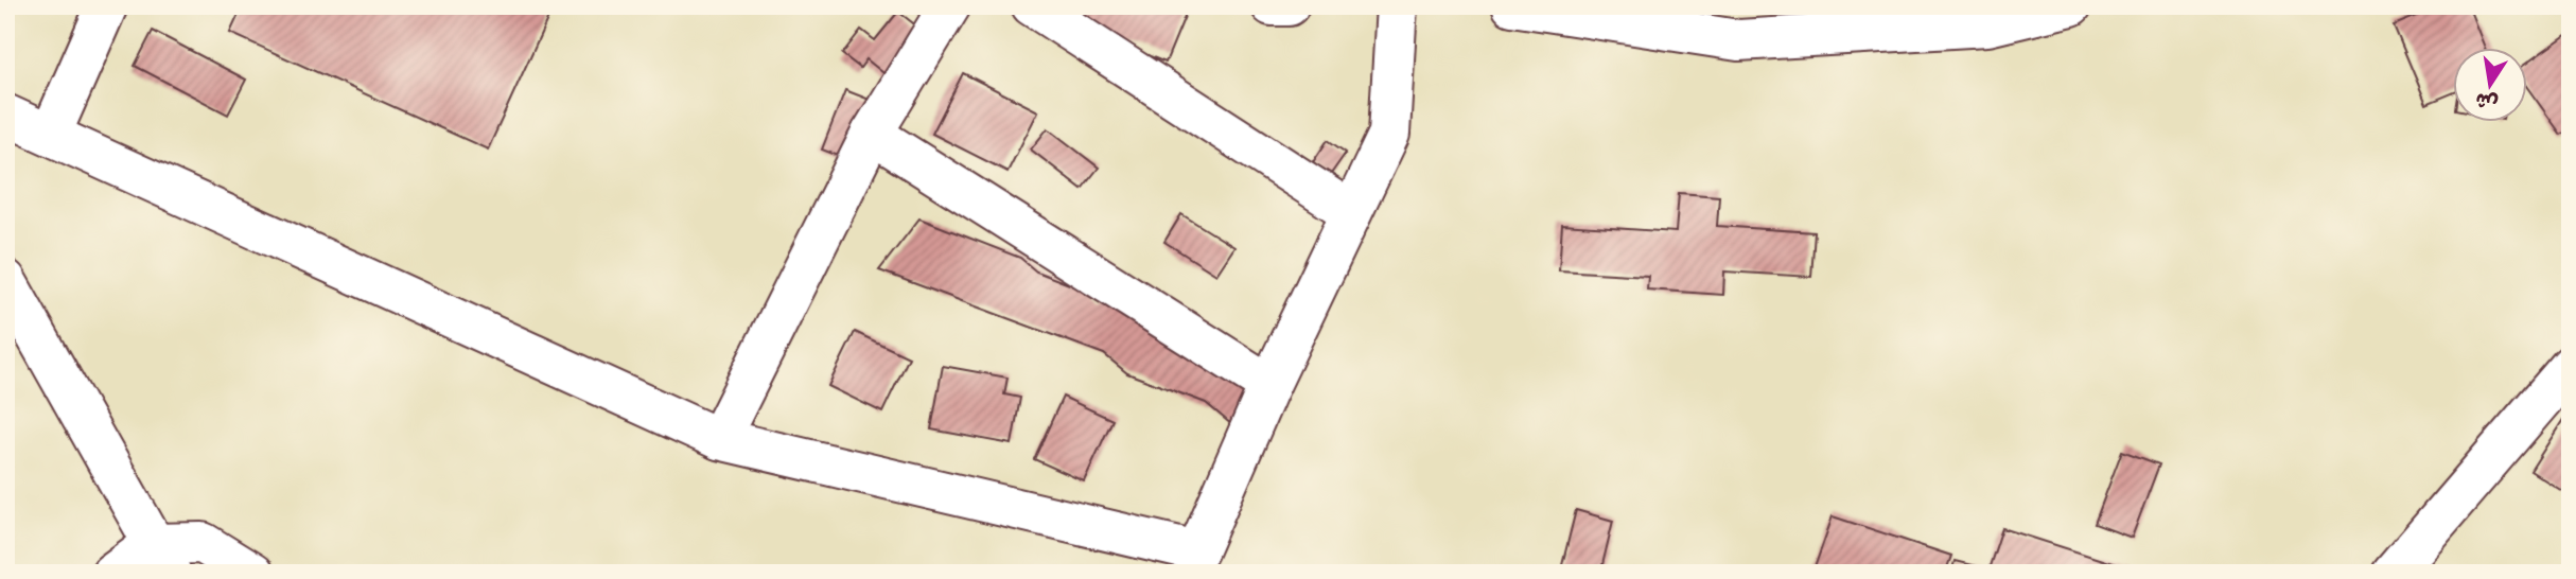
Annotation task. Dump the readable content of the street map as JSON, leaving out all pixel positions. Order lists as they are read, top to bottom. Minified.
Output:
{"north":"bottom"}
